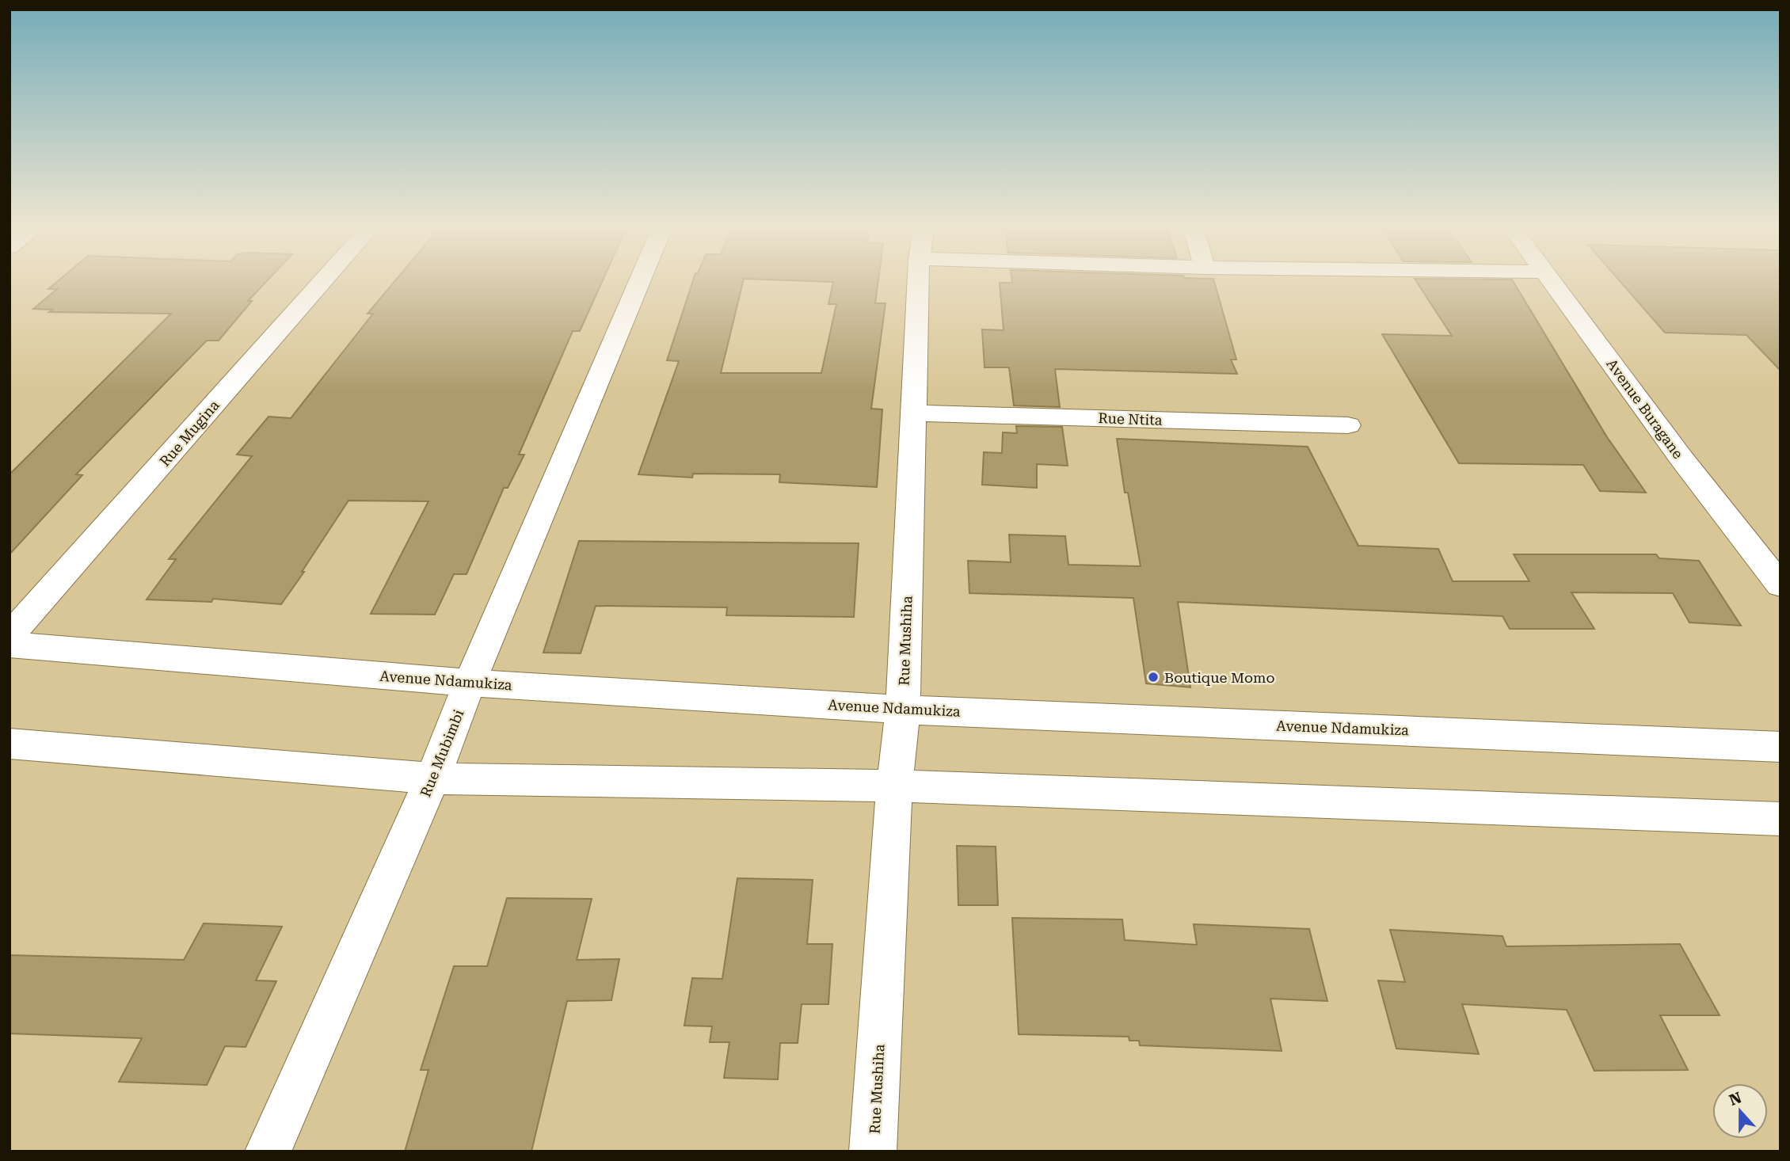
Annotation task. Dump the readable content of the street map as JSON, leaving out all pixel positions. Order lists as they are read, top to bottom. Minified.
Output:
{"streets":{"street":["Avenue Buragane","Rue Ntita","Rue Mugina","Rue Mushiha","Avenue Ndamukiza","Rue Mubimbi"]},"crossings":[["Rue Ntita","Rue Mushiha"],["Rue Mushiha","Avenue Ndamukiza"],["Avenue Ndamukiza","Rue Mubimbi"]],"places":["Boutique Momo"],"north":"top"}
